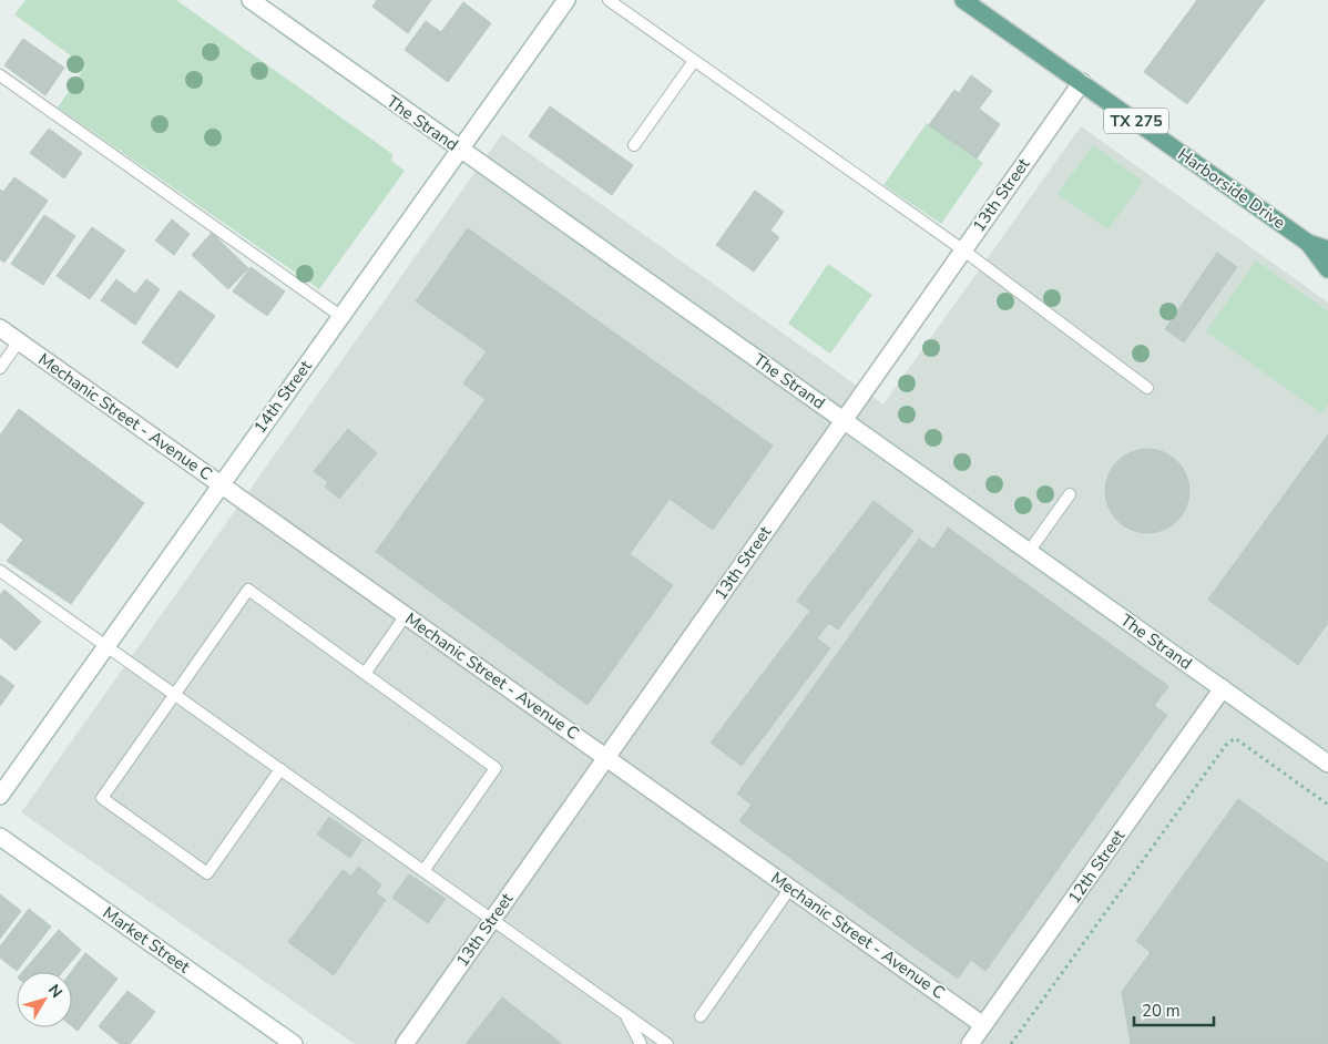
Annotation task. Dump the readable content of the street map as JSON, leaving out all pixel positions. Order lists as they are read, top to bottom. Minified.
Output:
{"streets":{"main road":["TX 275","Harborside Drive"],"street":["The Strand","13th Street","14th Street","Mechanic Street - Avenue C","12th Street","Market Street"]},"crossings":[["The Strand","13th Street"],["The Strand","14th Street"],["The Strand","12th Street"],["Harborside Drive","13th Street"],["13th Street","Mechanic Street - Avenue C"],["14th Street","Mechanic Street - Avenue C"],["Mechanic Street - Avenue C","12th Street"]],"scale_bar":"20 m","north":"top right"}
